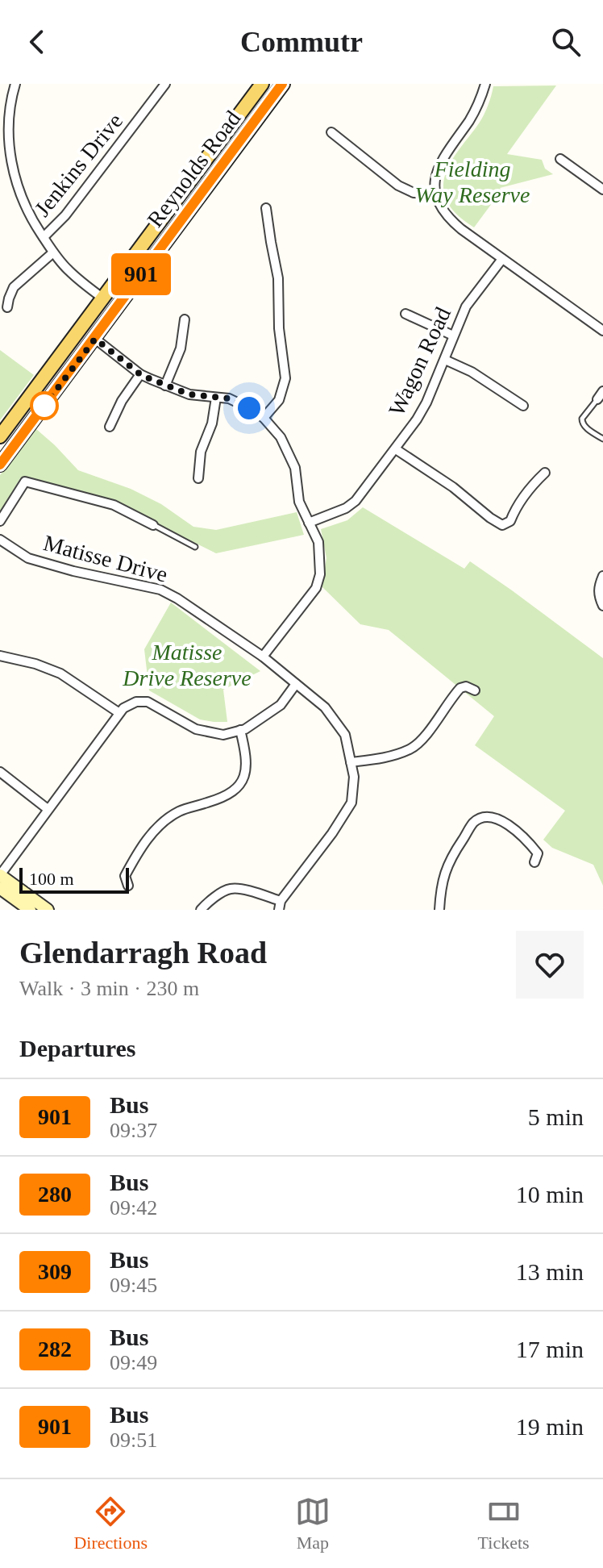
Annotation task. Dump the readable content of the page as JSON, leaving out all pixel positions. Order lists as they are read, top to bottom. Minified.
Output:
{"streets":{"main road":["Reynolds Road"],"street":["Jenkins Drive","Wagon Road","Matisse Drive"]},"parks":["Fielding Way Reserve","Matisse Drive Reserve"],"lines":["bus line 901"],"scale_bar":"100 m","page":{"header":"Commutr","on_map":"901","scale":"100 m","heading":[["Glendarragh Road","Walk · 3 min · 230 m"],"Departures"],"list":[{"mark":"901","name":"Bus","note":"09:37","value":"5 min"},{"mark":"280","name":"Bus","note":"09:42","value":"10 min"},{"mark":"309","name":"Bus","note":"09:45","value":"13 min"},{"mark":"282","name":"Bus","note":"09:49","value":"17 min"},{"mark":"901","name":"Bus","note":"09:51","value":"19 min"}],"tabs":["Directions","Map","Tickets"]}}
